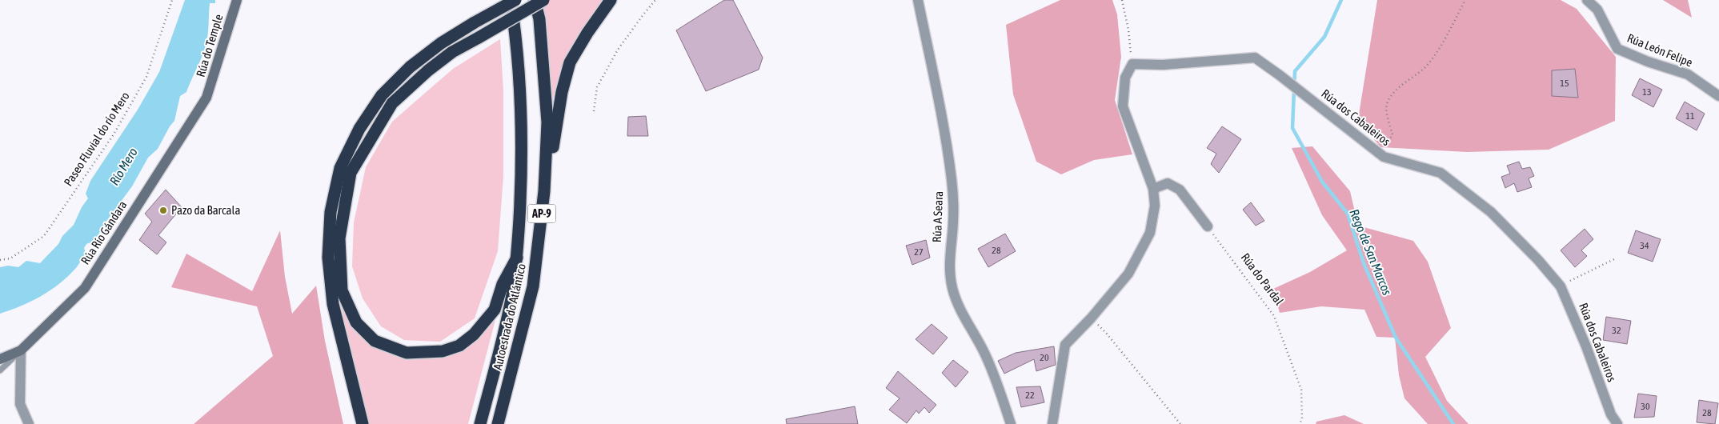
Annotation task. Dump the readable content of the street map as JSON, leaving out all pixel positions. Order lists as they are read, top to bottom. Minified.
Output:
{"streets":{"highway":["AP-9","Autoestrada do Atlántico"],"main road":["Rúa do Temple","Rúa Río Gándara"],"street":["Rúa León Felipe","Rúa dos Cabaleiros","Rúa A Seara"],"path":["Paseo Fluvial do río Mero","Rúa do Pardal"]},"crossings":[["Rúa do Temple","Rúa Río Gándara"]],"water":["Río Mero","Rego de San Marcos"],"places":["Pazo da Barcala"],"house_numbers":["15","13","11","34","28","27","32","20","22","30","28"]}
